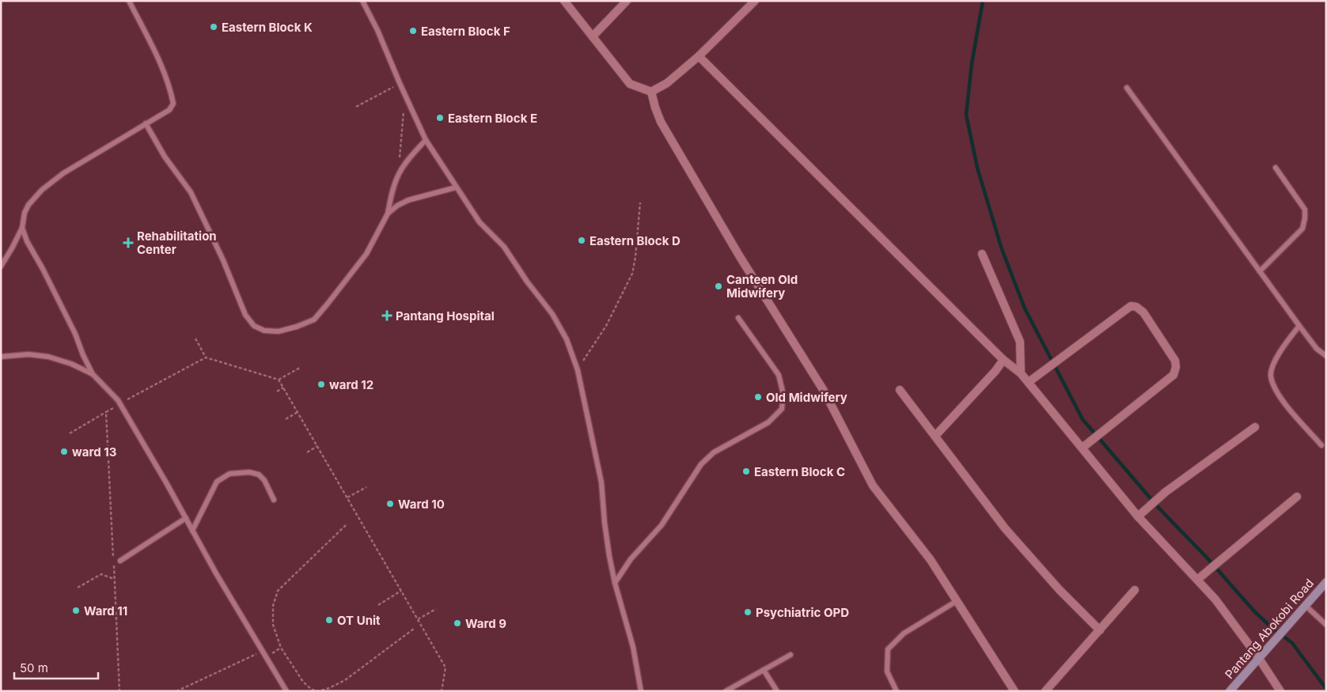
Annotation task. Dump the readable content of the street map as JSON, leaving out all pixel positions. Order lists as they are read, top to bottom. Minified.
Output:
{"streets":{"street":["Pantang Abokobi Road"]},"places":{"other":["Eastern Block K","Eastern Block F","Eastern Block E","Eastern Block D","Canteen Old Midwifery","ward 12","Old Midwifery","ward 13","Eastern Block C","Ward 10","Ward 11","Psychiatric OPD","OT Unit","Ward 9"],"health":["Rehabilitation Center","Pantang Hospital"]},"scale_bar":"50 m"}
